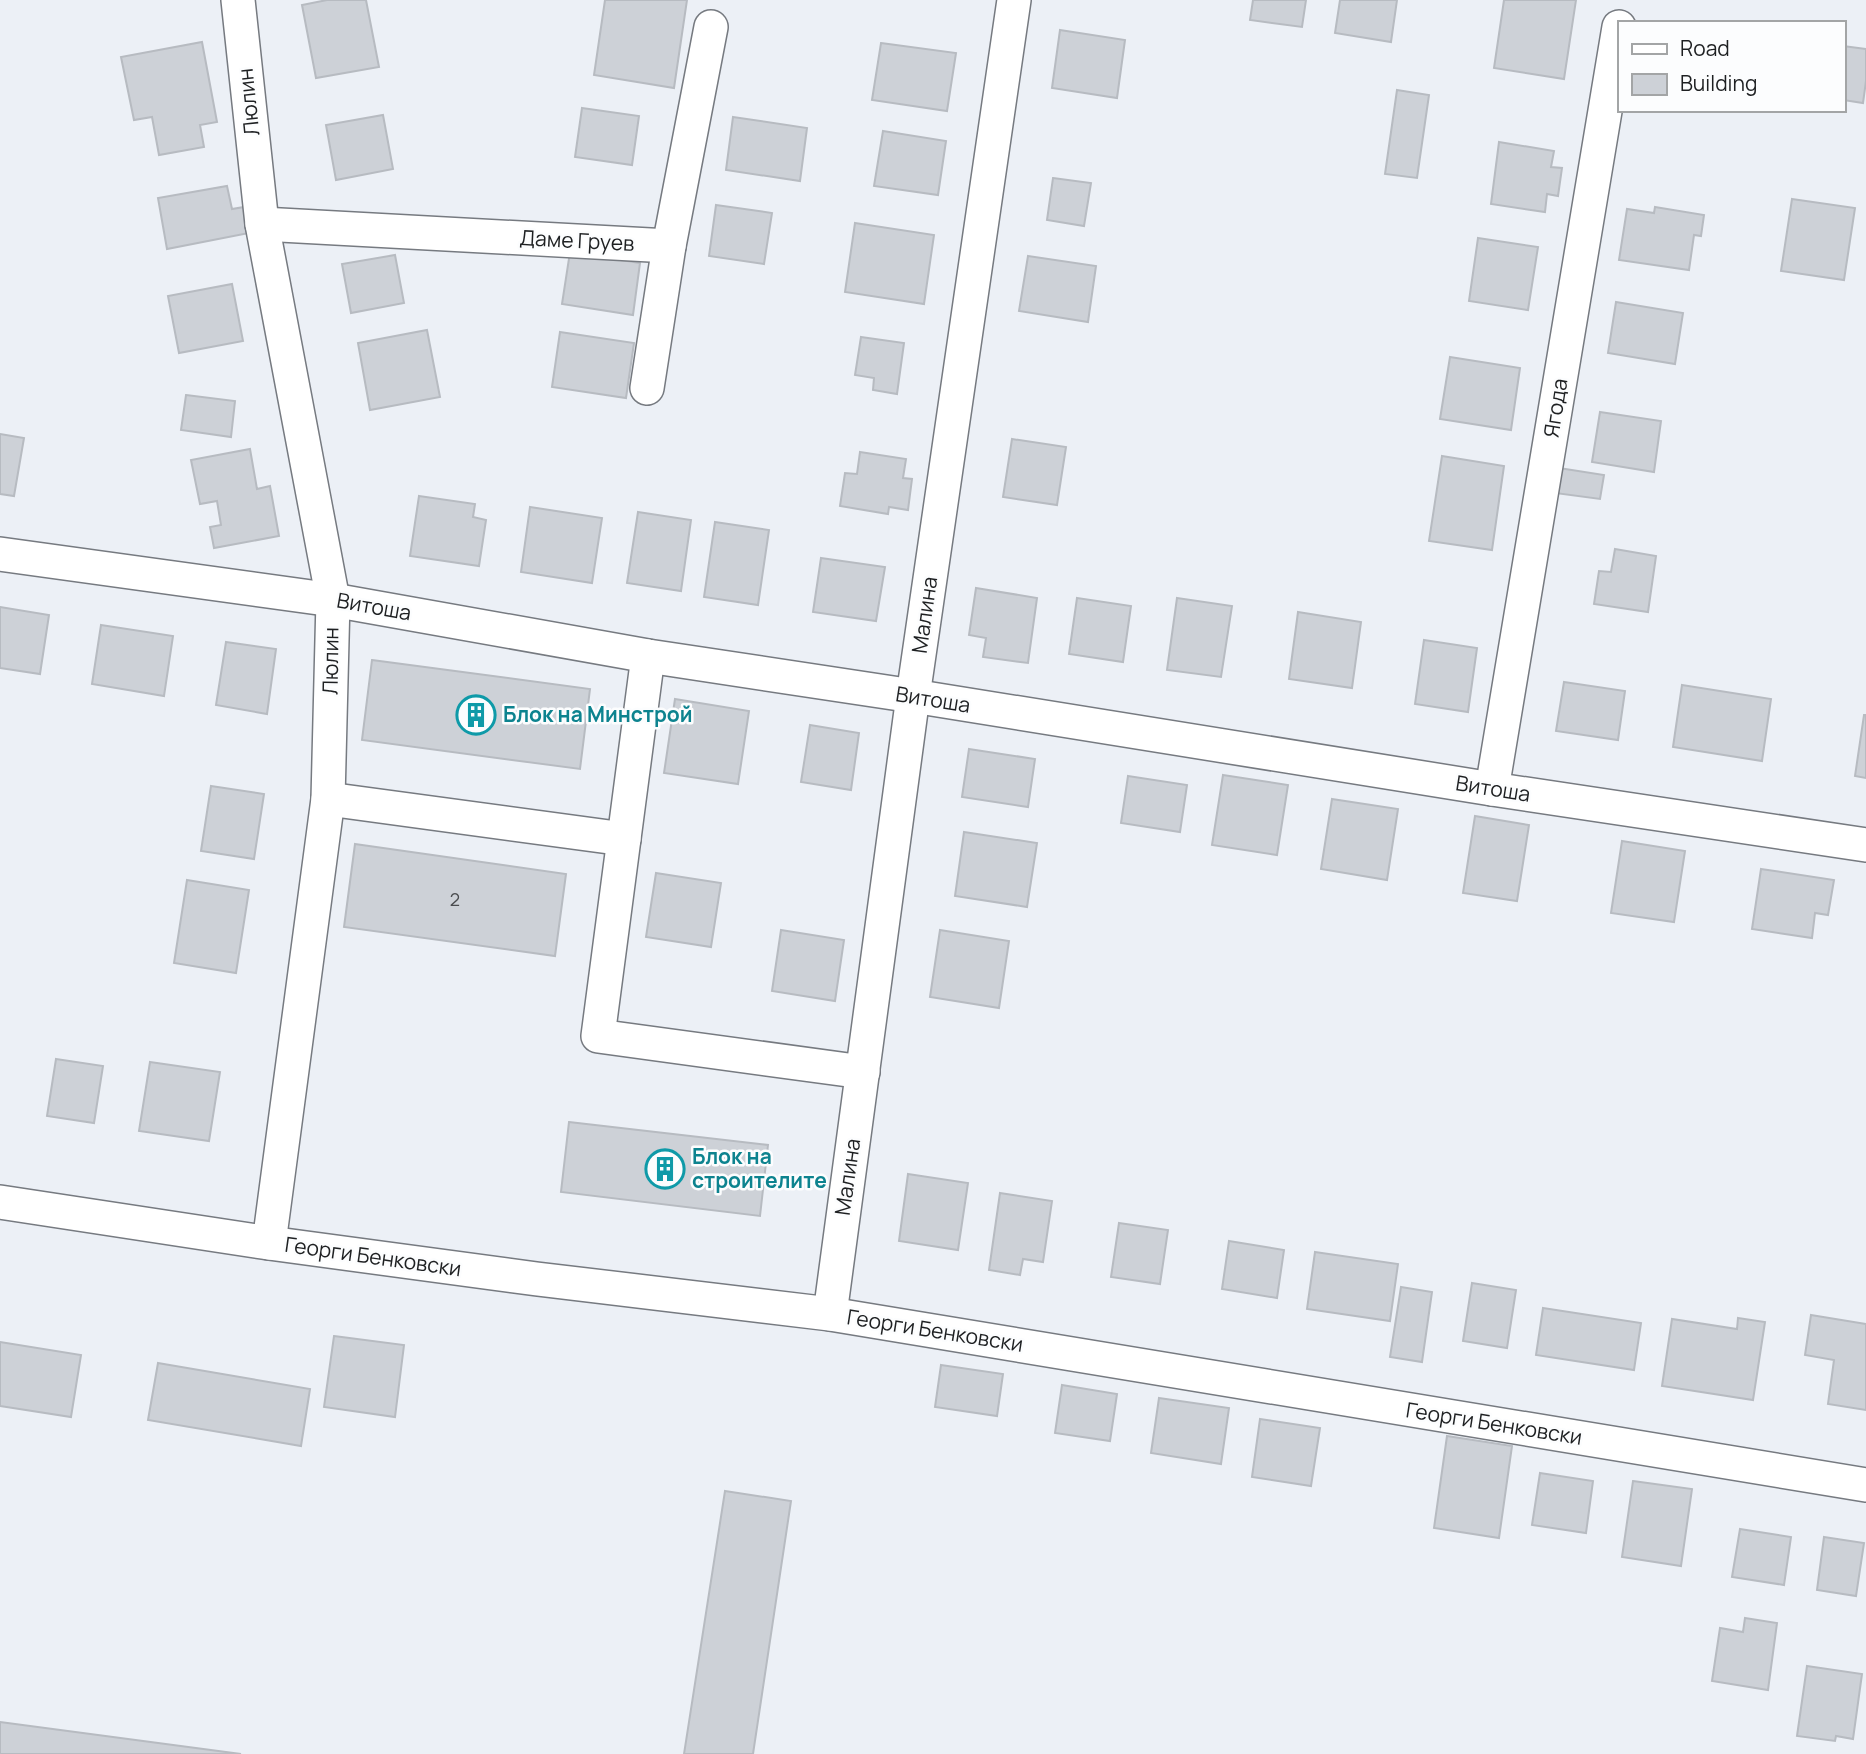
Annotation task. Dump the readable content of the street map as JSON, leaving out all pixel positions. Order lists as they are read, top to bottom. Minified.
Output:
{"streets":{"street":["Люлин","Даме Груев","Ягода","Витоша","Малина","Георги Бенковски"]},"crossings":[["Люлин","Даме Груев"],["Люлин","Витоша"],["Люлин","Георги Бенковски"],["Ягода","Витоша"],["Витоша","Малина"],["Малина","Георги Бенковски"]],"places":{"building":["Блок на Минстрой","Блок на строителите"]},"house_numbers":["2"],"legend":["Road","Building"]}
